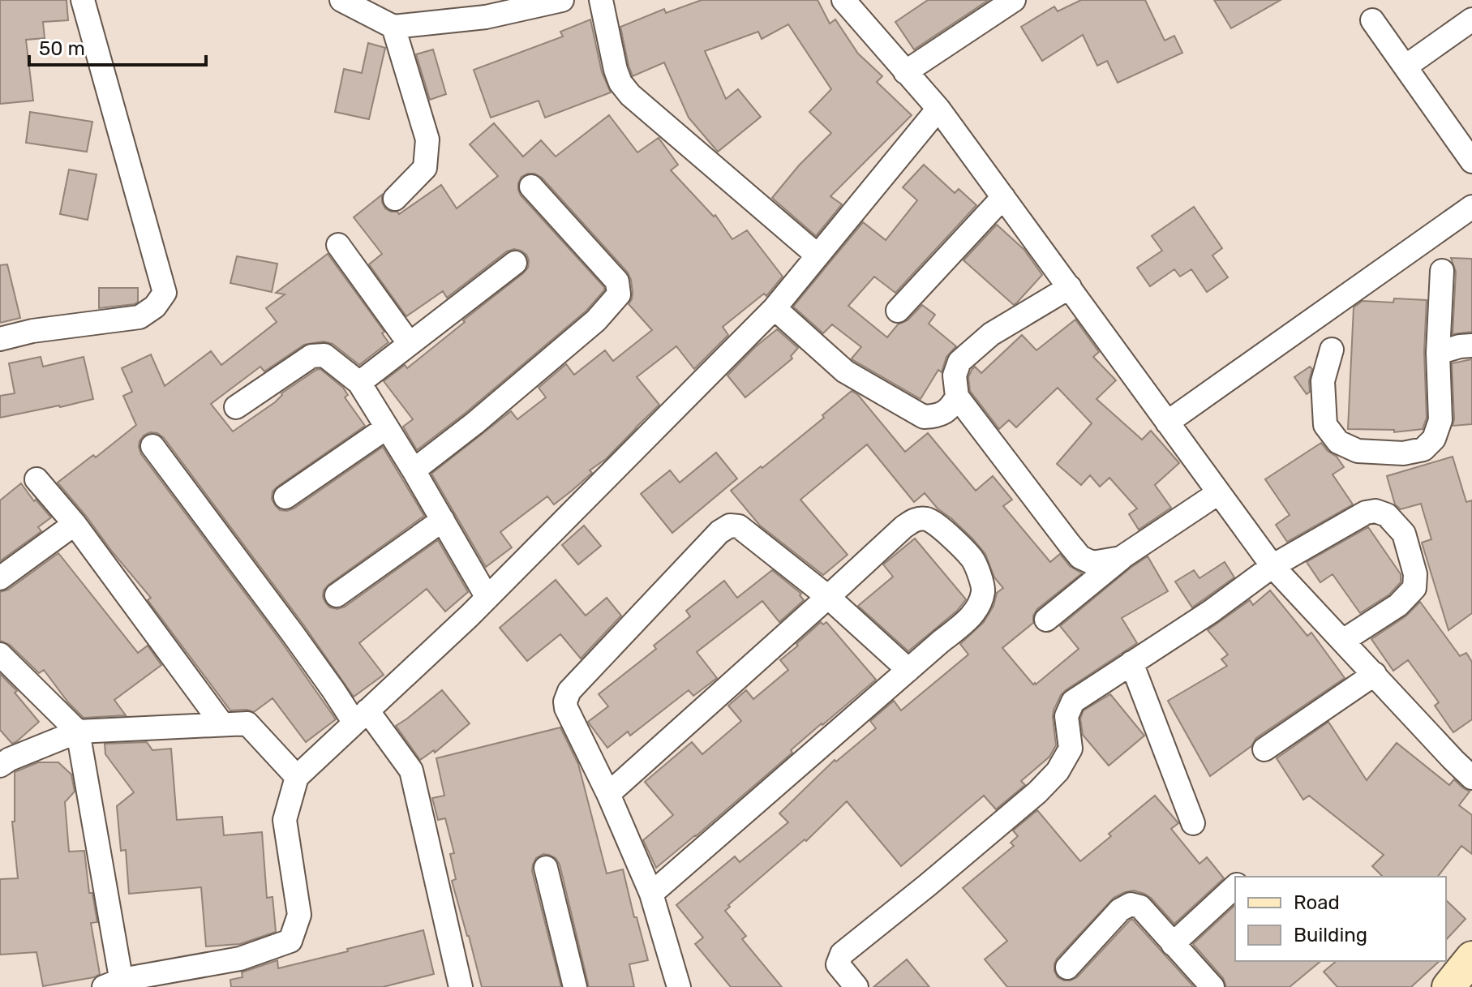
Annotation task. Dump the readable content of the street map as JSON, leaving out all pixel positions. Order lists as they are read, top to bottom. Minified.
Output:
{"legend":["Road","Building"],"scale_bar":"50 m"}
